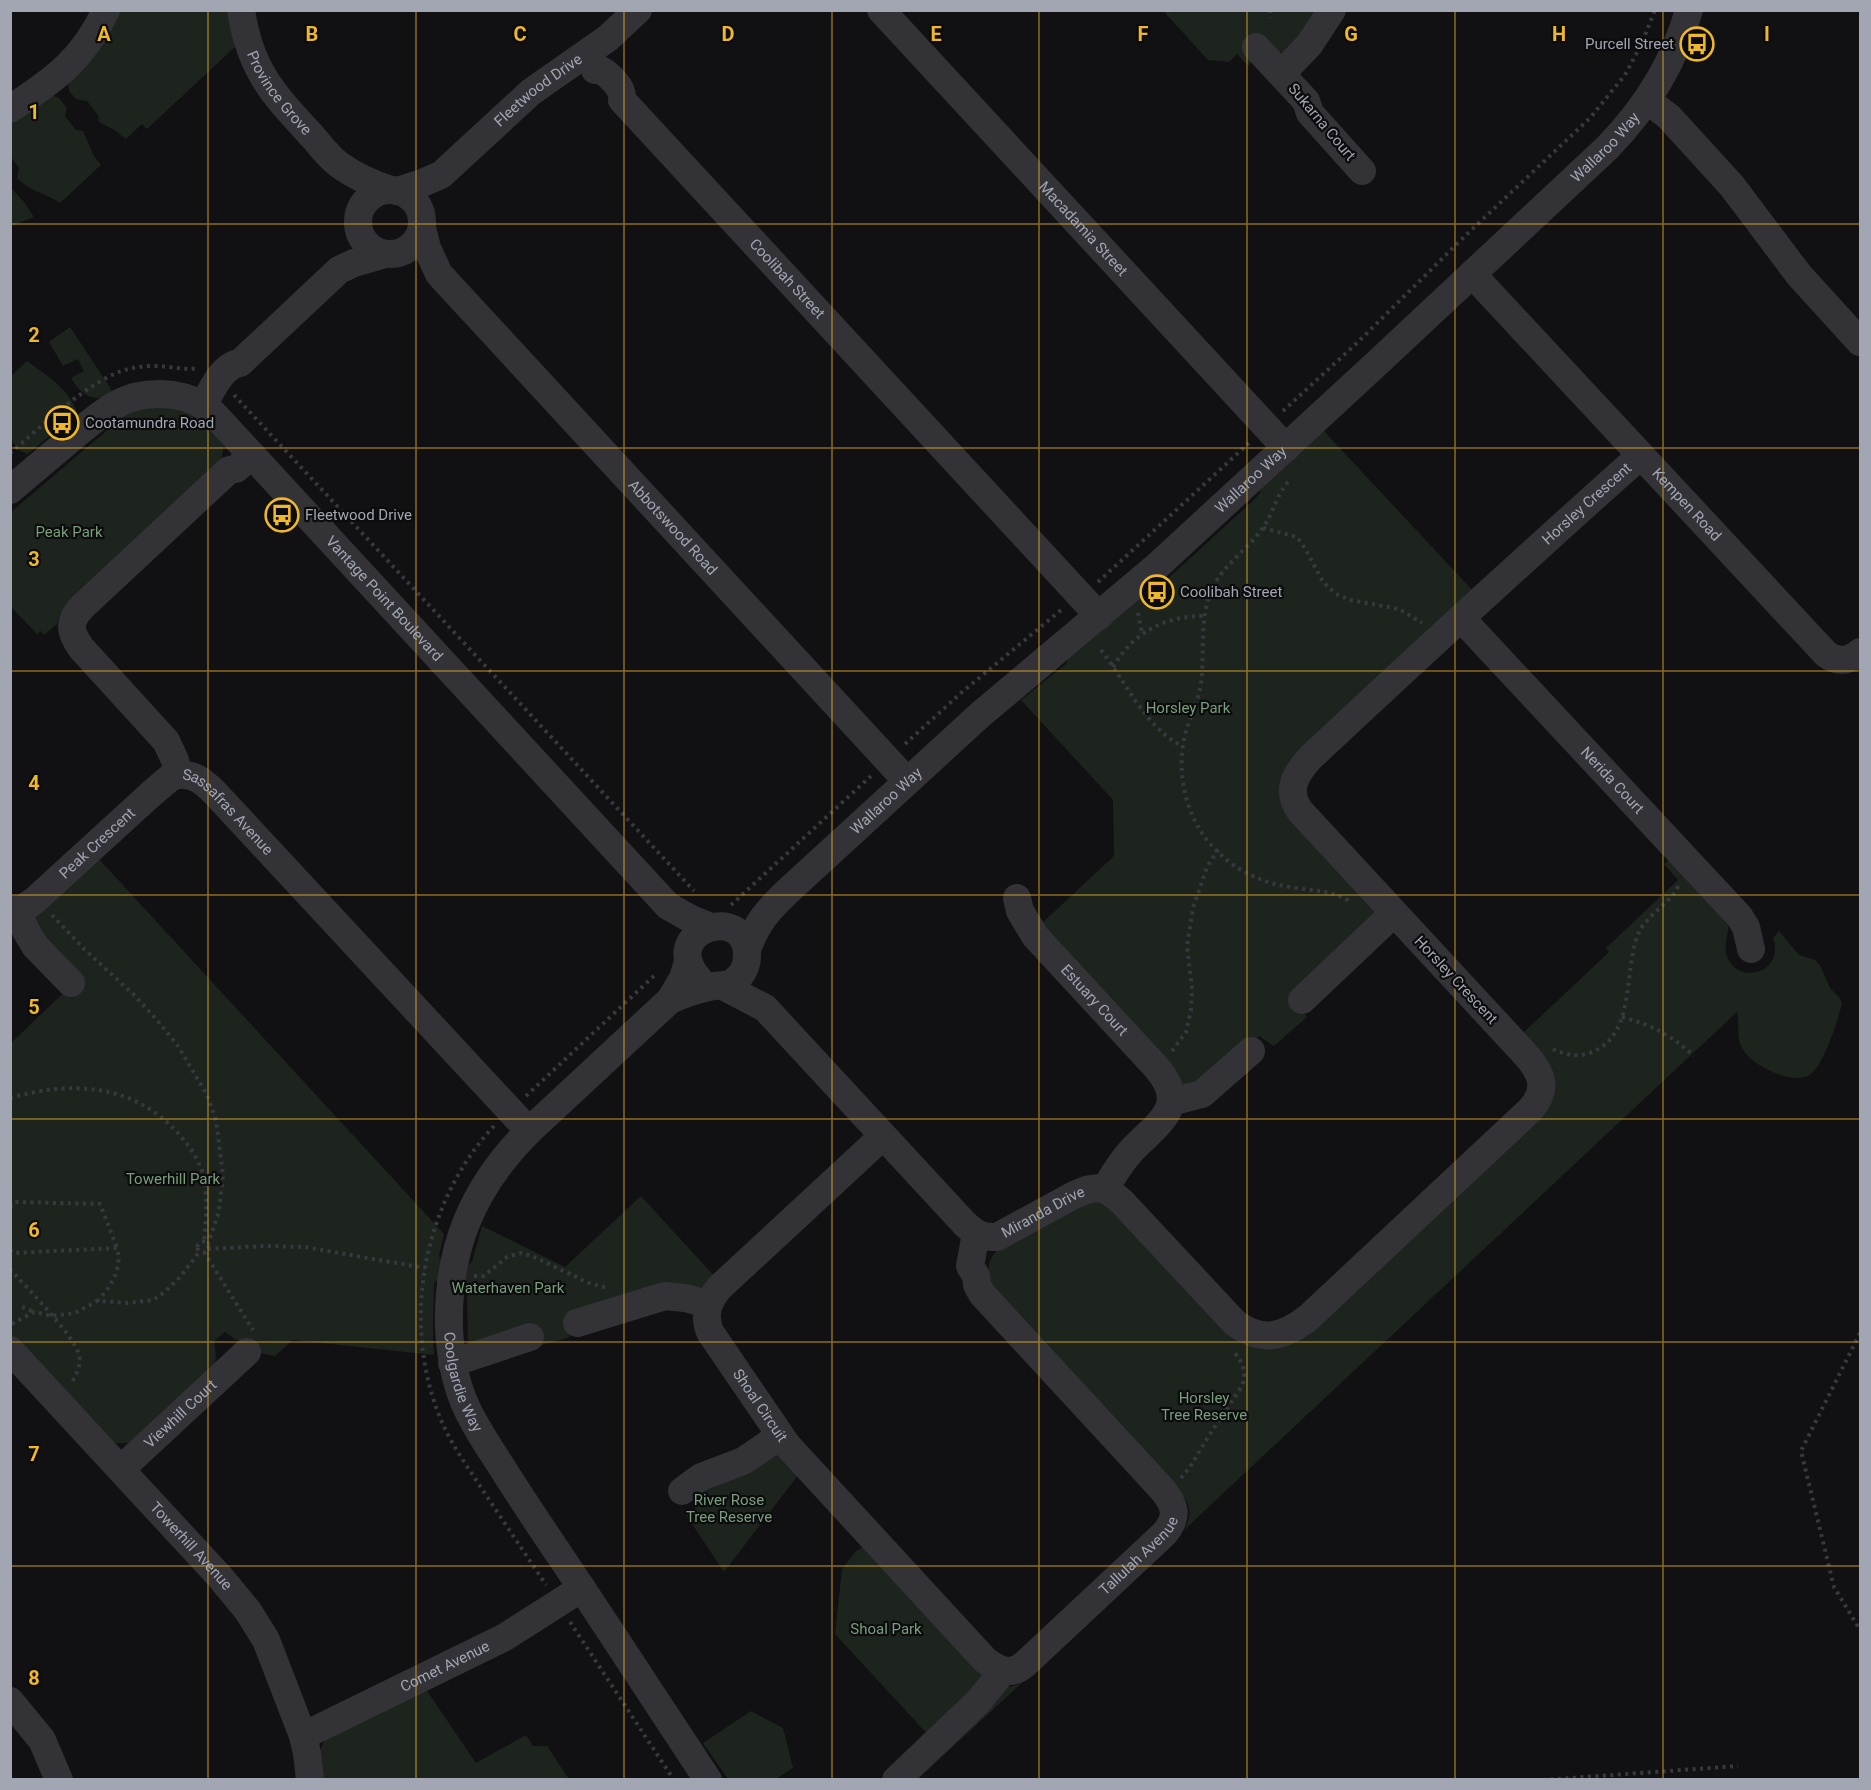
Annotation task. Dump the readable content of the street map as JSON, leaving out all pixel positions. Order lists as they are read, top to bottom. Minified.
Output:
{"streets":{"street":["Fleetwood Drive","Province Grove","Sukarna Court","Wallaroo Way","Macadamia Street","Coolibah Street","Horsley Crescent","Kempen Road","Abbotswood Road","Vantage Point Boulevard","Nerida Court","Sassafras Avenue","Peak Crescent","Estuary Court","Miranda Drive","Coolgardie Way","Shoal Circuit","Viewhill Court","Towerhill Avenue","Tallulah Avenue","Comet Avenue"]},"crossings":[["Fleetwood Drive","Province Grove"],["Fleetwood Drive","Coolibah Street"],["Fleetwood Drive","Abbotswood Road"],["Province Grove","Abbotswood Road"],["Wallaroo Way","Macadamia Street"],["Wallaroo Way","Coolibah Street"],["Wallaroo Way","Kempen Road"],["Wallaroo Way","Abbotswood Road"],["Wallaroo Way","Vantage Point Boulevard"],["Wallaroo Way","Coolgardie Way"],["Horsley Crescent","Kempen Road"],["Horsley Crescent","Nerida Court"],["Horsley Crescent","Miranda Drive"],["Vantage Point Boulevard","Sassafras Avenue"],["Vantage Point Boulevard","Coolgardie Way"],["Sassafras Avenue","Peak Crescent"],["Sassafras Avenue","Coolgardie Way"],["Estuary Court","Miranda Drive"],["Miranda Drive","Tallulah Avenue"],["Coolgardie Way","Comet Avenue"],["Shoal Circuit","Tallulah Avenue"],["Viewhill Court","Towerhill Avenue"],["Towerhill Avenue","Comet Avenue"]],"parks":["Peak Park","Horsley Park","Towerhill Park","Waterhaven Park","Horsley Tree Reserve","River Rose Tree Reserve","Shoal Park"],"places":{"bus stop":["Purcell Street","Cootamundra Road","Fleetwood Drive","Coolibah Street"]},"grid":{"columns":["A","B","C","D","E","F","G","H","I"],"rows":["1","2","3","4","5","6","7","8"]}}
